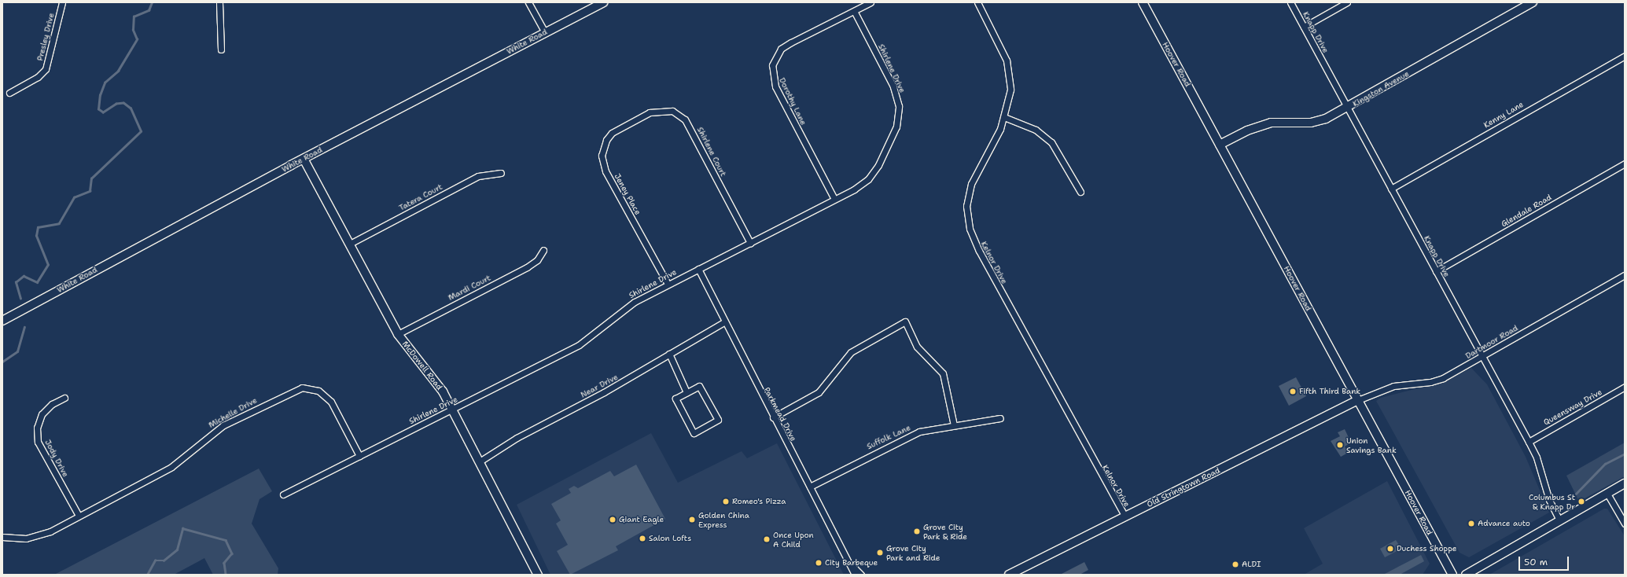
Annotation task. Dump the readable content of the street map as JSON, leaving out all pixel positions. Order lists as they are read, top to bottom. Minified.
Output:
{"streets":{"street":["Knapp Drive","Presley Drive","White Road","Hoover Road","Shirlene Drive","Kingston Avenue","Dorothy Lane","Kenny Lane","Shirlene Court","Jeney Place","Tatera Court","Glendale Road","Kelnor Drive","Mardi Court","Dartmoor Road","McDowell Road","Near Drive","Queensway Drive","Michelle Drive","Parkmead Drive","Suffolk Lane","Jody Drive","Old Stringtown Road"]},"crossings":[["Knapp Drive","Kingston Avenue"],["Knapp Drive","Kenny Lane"],["Knapp Drive","Glendale Road"],["Knapp Drive","Dartmoor Road"],["Knapp Drive","Queensway Drive"],["White Road","McDowell Road"],["Hoover Road","Kingston Avenue"],["Hoover Road","Dartmoor Road"],["Hoover Road","Old Stringtown Road"],["Shirlene Drive","Dorothy Lane"],["Shirlene Drive","Shirlene Court"],["Shirlene Drive","Jeney Place"],["Shirlene Drive","McDowell Road"],["Shirlene Drive","Michelle Drive"],["Shirlene Drive","Parkmead Drive"],["Shirlene Court","Jeney Place"],["Tatera Court","McDowell Road"],["Kelnor Drive","Old Stringtown Road"],["Mardi Court","McDowell Road"],["Dartmoor Road","Old Stringtown Road"],["McDowell Road","Near Drive"],["Near Drive","Parkmead Drive"],["Michelle Drive","Jody Drive"],["Parkmead Drive","Suffolk Lane"]],"places":["Fifth Third Bank","Union Savings Bank","Romeo's Pizza","Columbus St & Knapp Dr","Giant Eagle","Golden China Express","Advance auto","Grove City Park & Ride","Salon Lofts","Once Upon A Child","Duchess Shoppe","Grove City Park and Ride","City Barbeque","ALDI"],"scale_bar":"50 m"}
